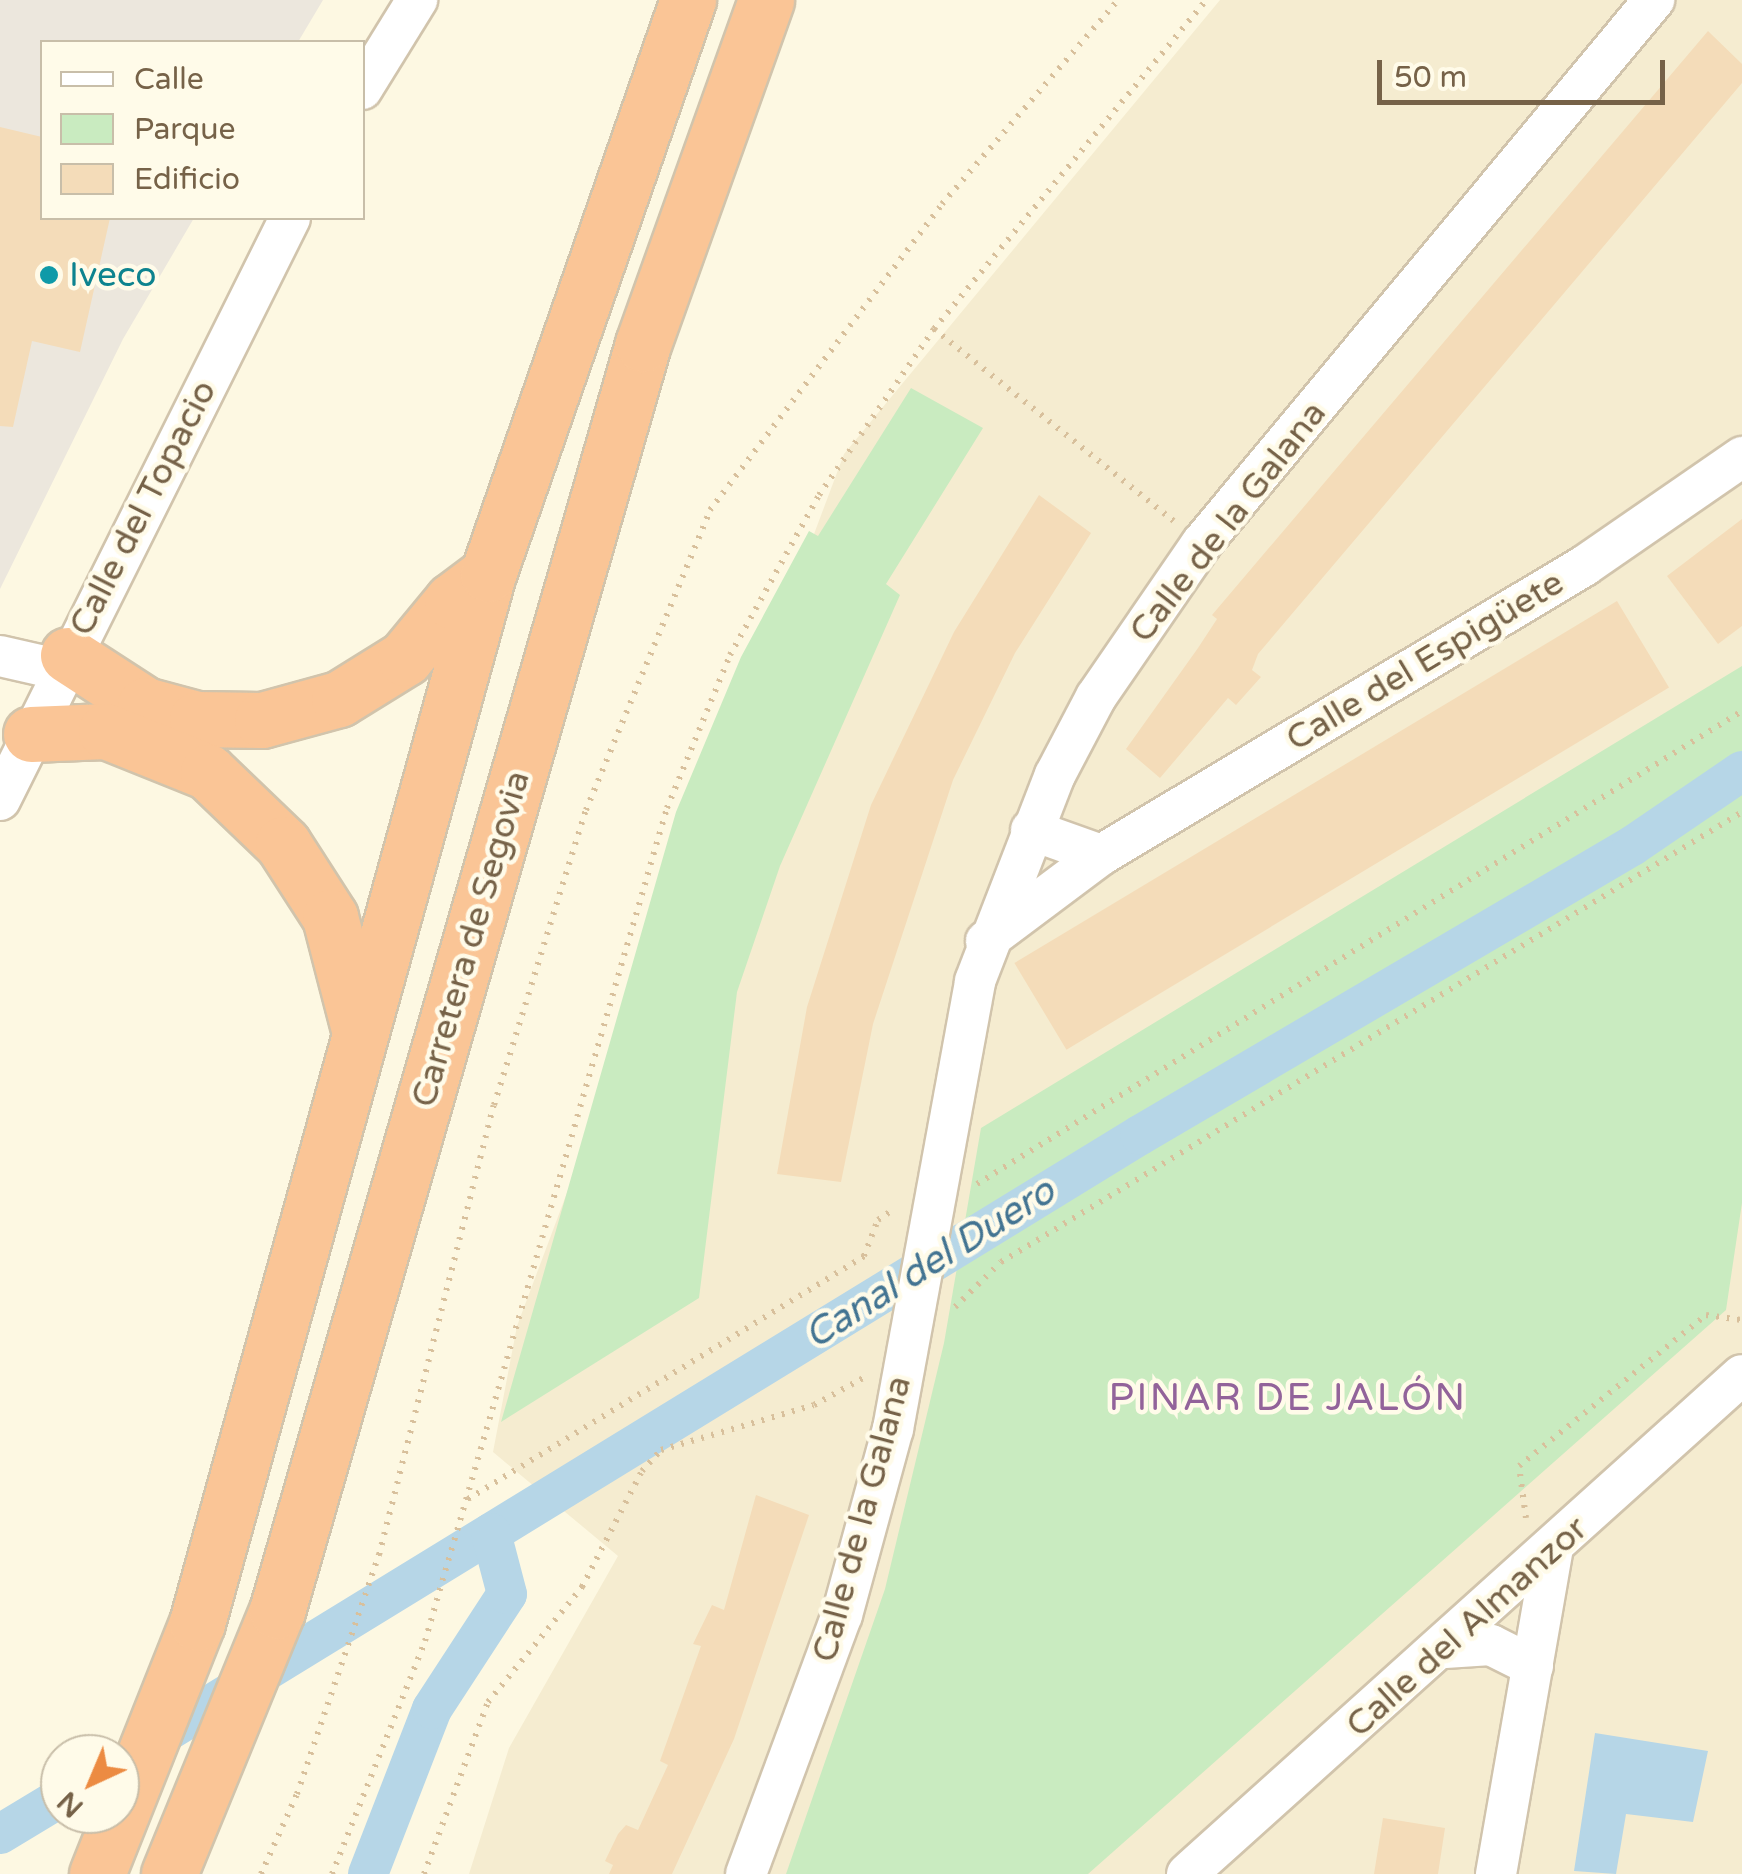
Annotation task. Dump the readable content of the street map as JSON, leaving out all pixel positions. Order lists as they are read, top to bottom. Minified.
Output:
{"streets":{"highway":["Carretera de Segovia"],"street":["Calle del Topacio","Calle de la Galana","Calle del Espigüete","Calle del Almanzor"]},"crossings":[["Calle de la Galana","Calle del Espigüete"]],"districts":["PINAR DE JALÓN"],"water":["Canal del Duero"],"places":["Iveco"],"legend":["Calle","Parque","Edificio"],"scale_bar":"50 m","north":"bottom left"}
